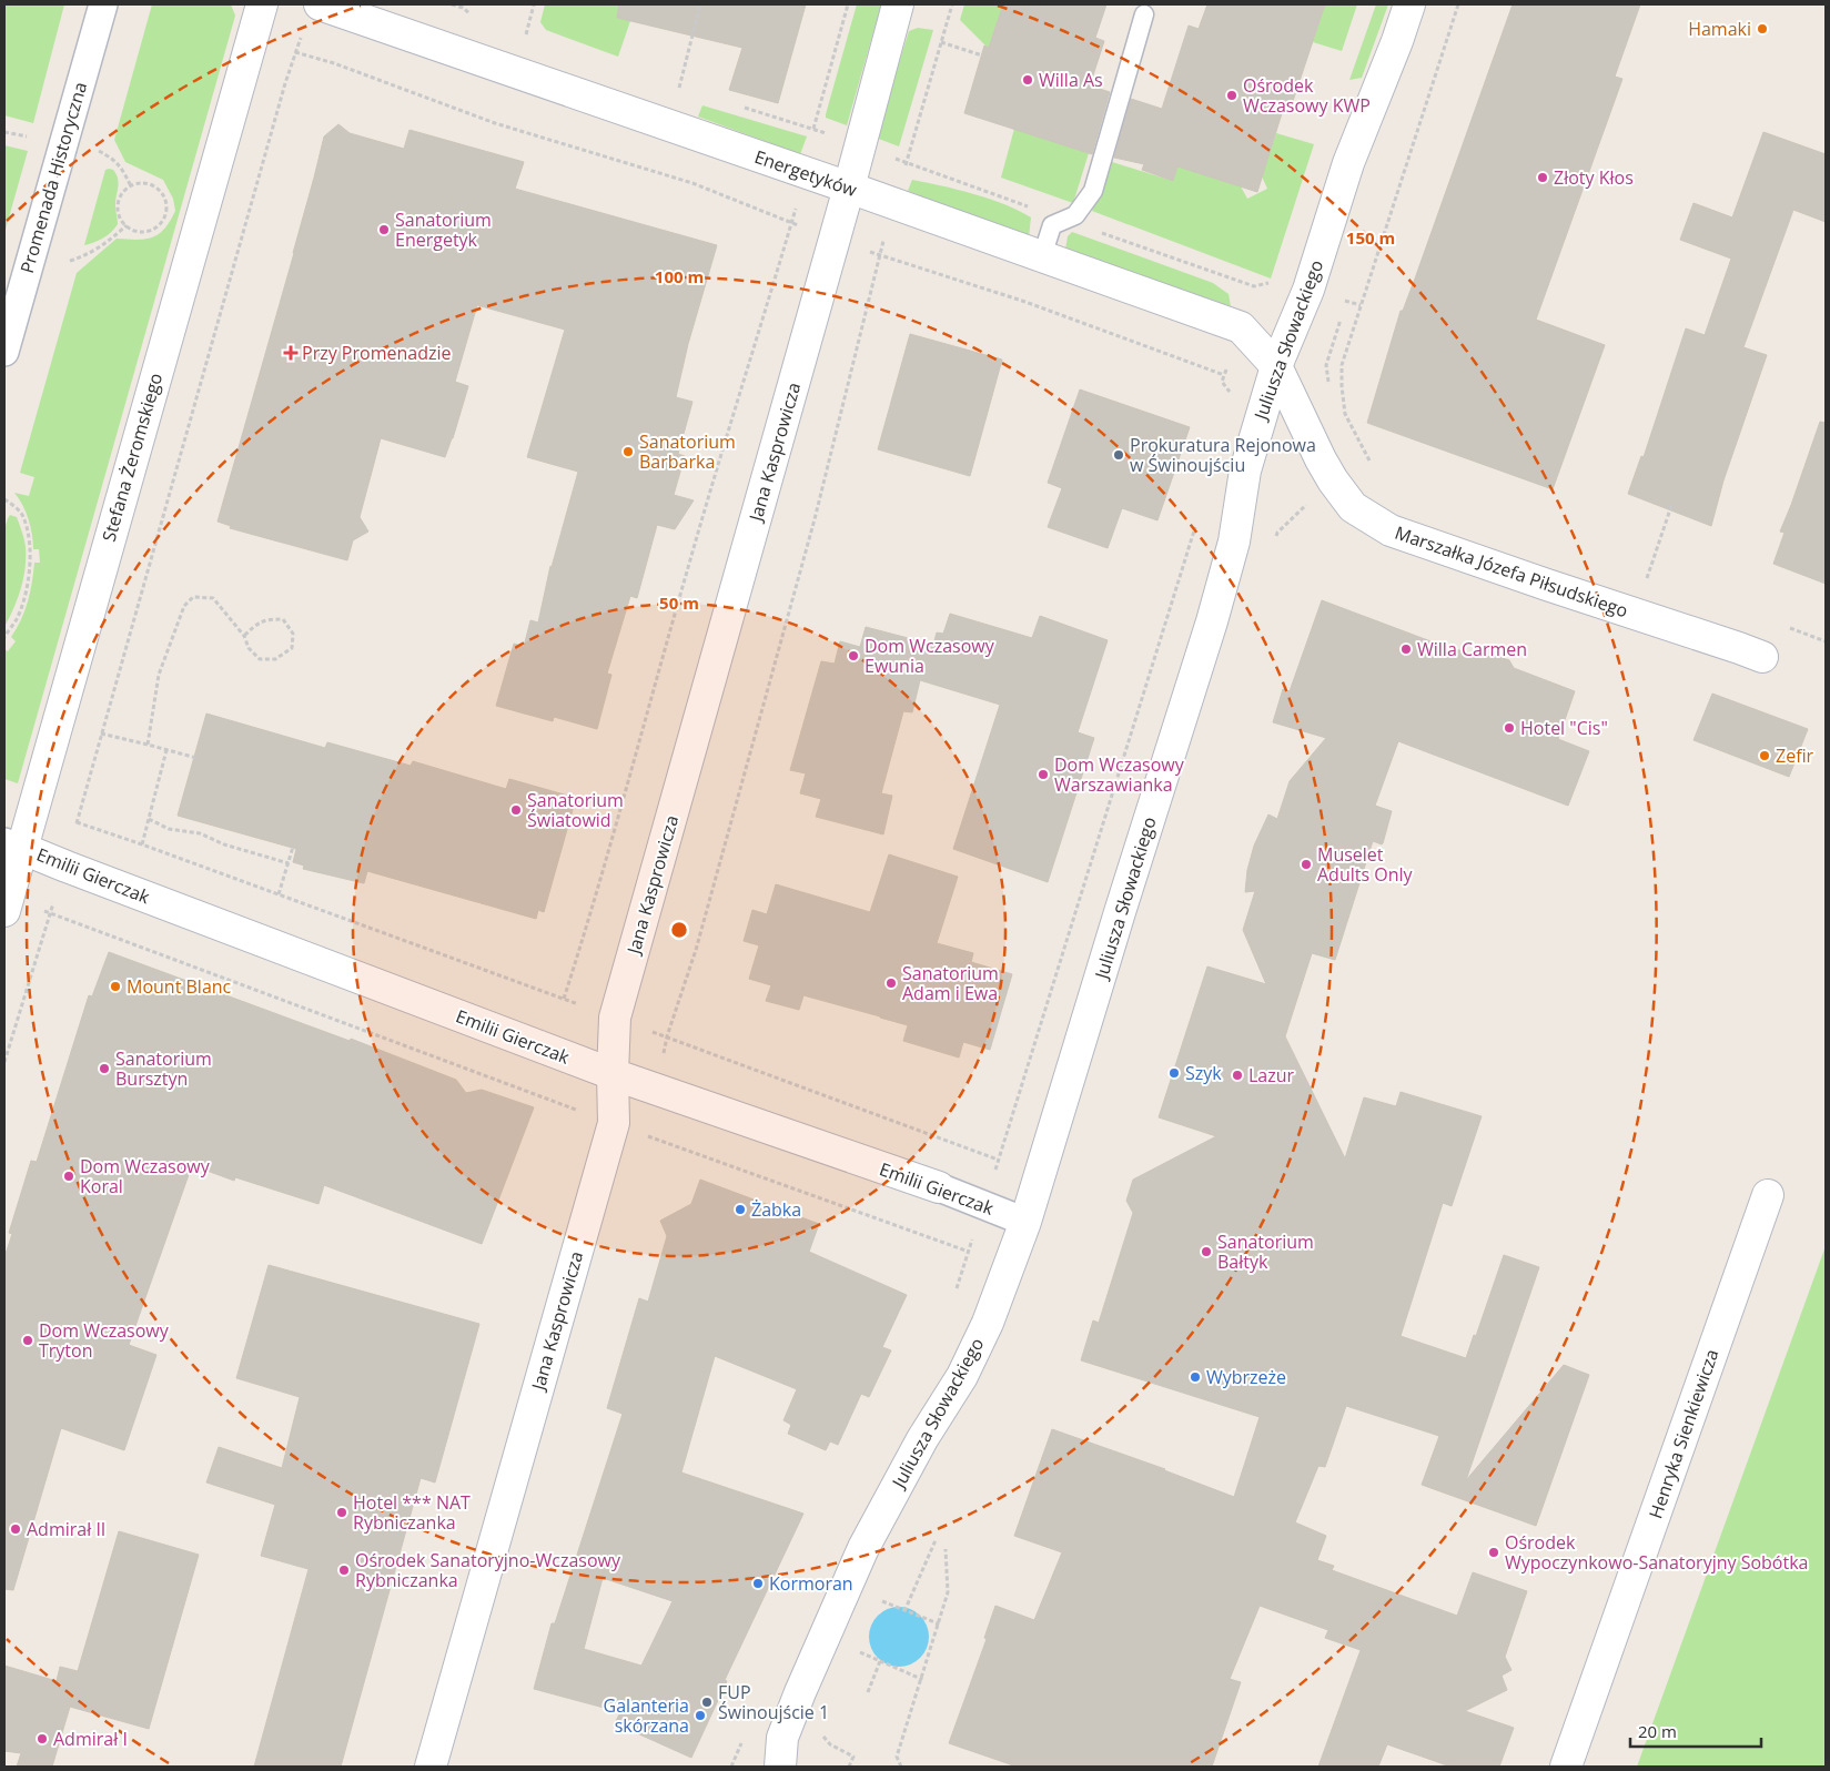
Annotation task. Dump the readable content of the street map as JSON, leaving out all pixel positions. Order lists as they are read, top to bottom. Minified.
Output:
{"streets":{"street":["Energetyków","Promenada Historyczna","Juliusza Słowackiego","Jana Kasprowicza","Stefana Żeromskiego","Marszałka Józefa Piłsudskiego","Emilii Gierczak","Henryka Sienkiewicza"]},"crossings":[["Energetyków","Juliusza Słowackiego"],["Energetyków","Jana Kasprowicza"],["Energetyków","Marszałka Józefa Piłsudskiego"],["Juliusza Słowackiego","Marszałka Józefa Piłsudskiego"],["Juliusza Słowackiego","Emilii Gierczak"],["Jana Kasprowicza","Emilii Gierczak"],["Stefana Żeromskiego","Emilii Gierczak"]],"places":{"other":["Hamaki","Willa As","Ośrodek Wczasowy KWP","Złoty Kłos","Sanatorium Energetyk","Sanatorium Barbarka","Prokuratura Rejonowa w Świnoujściu","Willa Carmen","Dom Wczasowy Ewunia","Hotel \"Cis\"","Zefir","Dom Wczasowy Warszawianka","Sanatorium Światowid","Muselet Adults Only","Sanatorium Adam i Ewa","Mount Blanc","Sanatorium Bursztyn","Szyk","Lazur","Dom Wczasowy Koral","Żabka","Sanatorium Bałtyk","Dom Wczasowy Tryton","Wybrzeże","Hotel *** NAT Rybniczanka","Admirał II","Ośrodek Wypoczynkowo-Sanatoryjny Sobótka","Ośrodek Sanatoryjno-Wczasowy Rybniczanka","Kormoran","FUP Świnoujście 1","Galanteria skórzana","Admirał I"],"health":["Przy Promenadzie"]},"scale_bar":"20 m","rings":["150 m","100 m","50 m"]}
